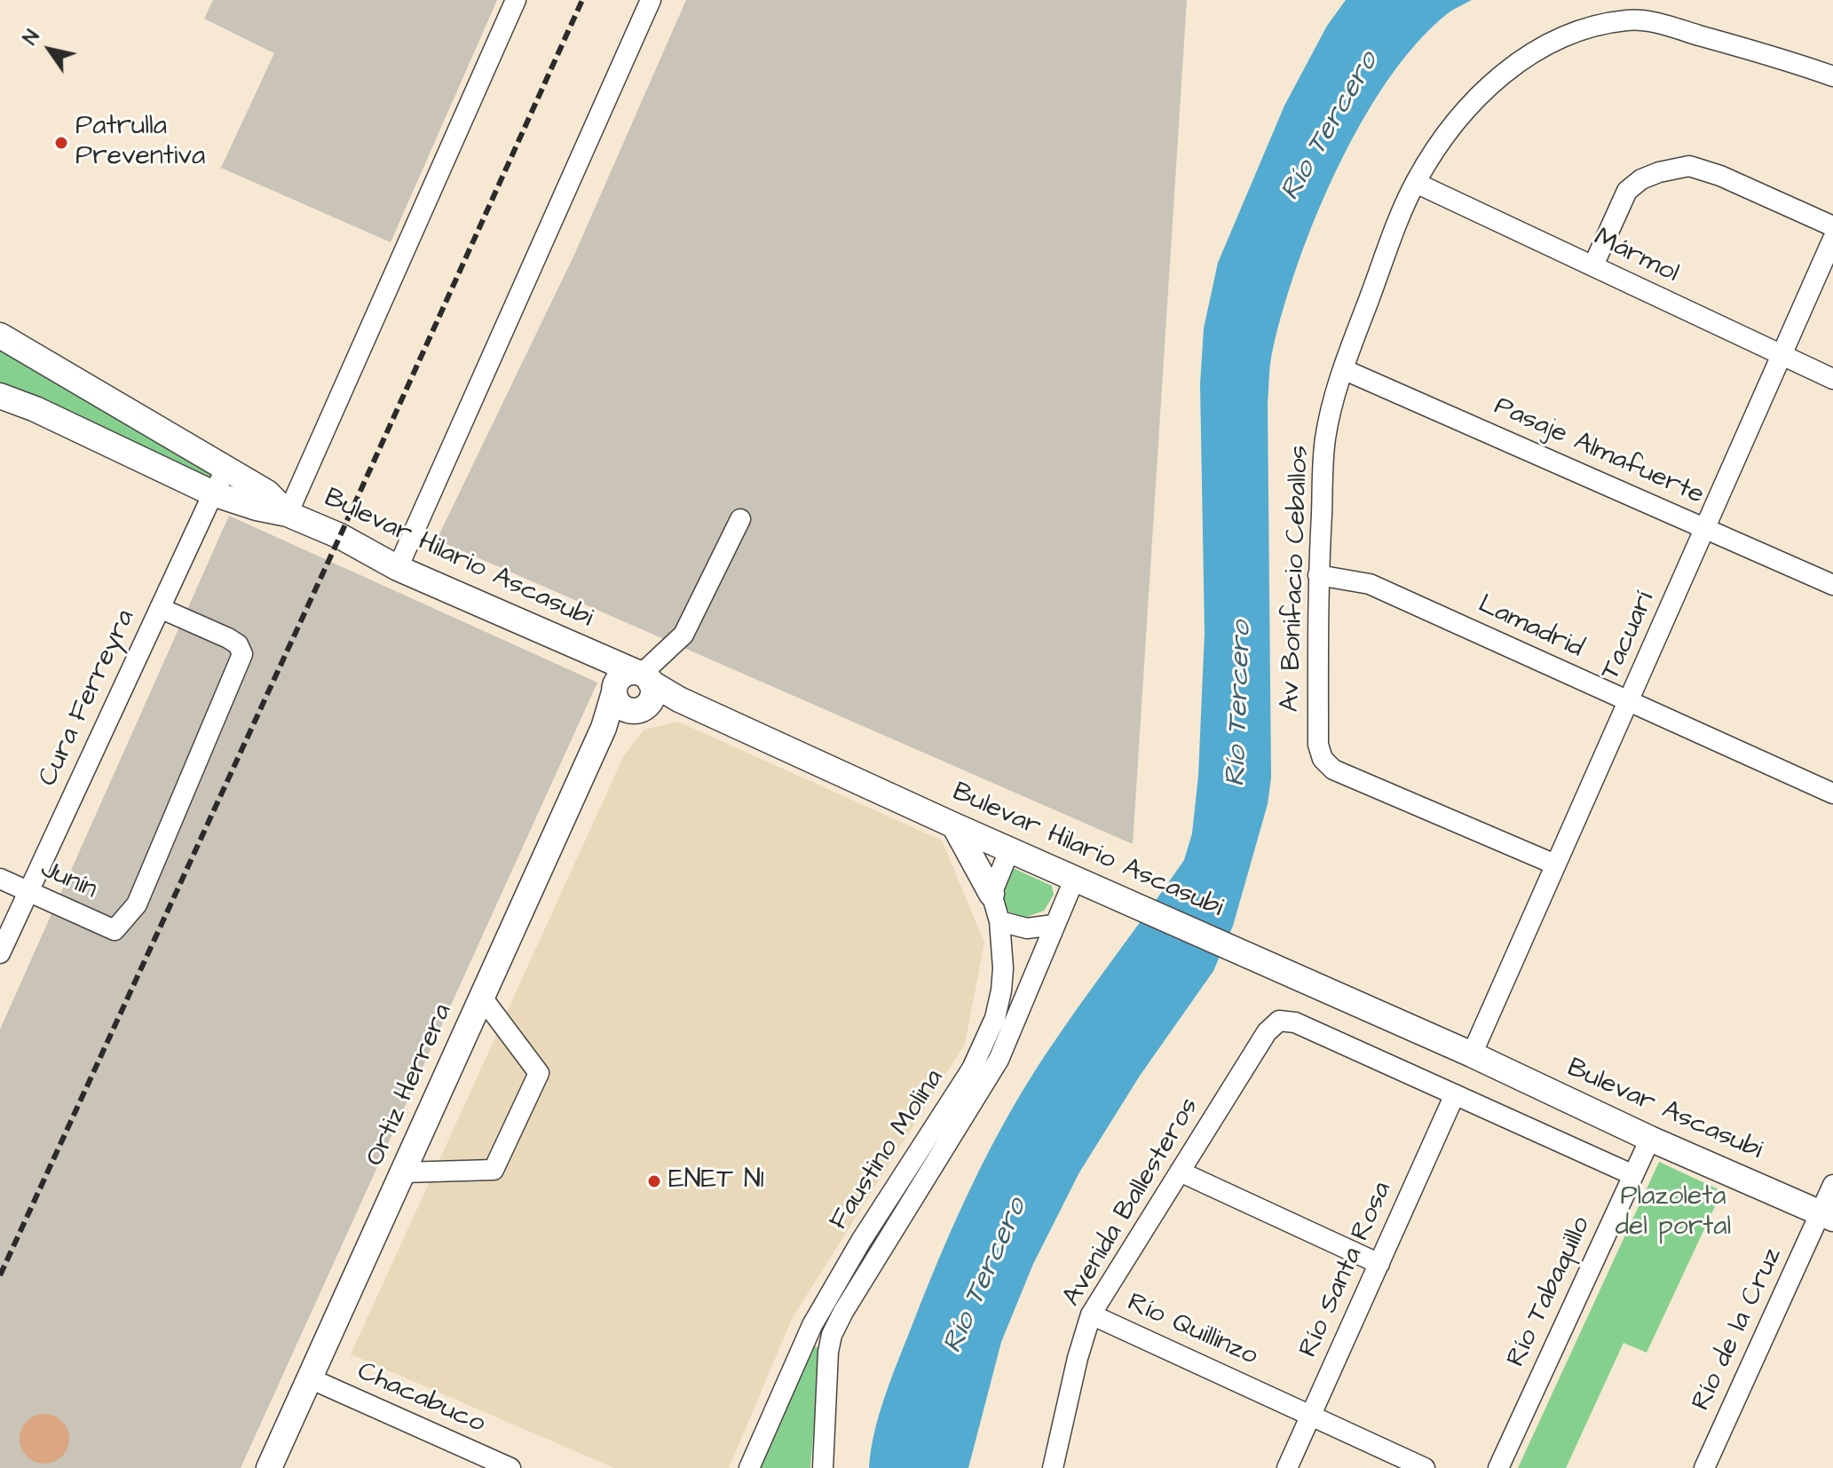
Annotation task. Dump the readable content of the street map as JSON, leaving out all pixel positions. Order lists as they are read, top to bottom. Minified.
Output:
{"streets":{"main road":["Bulevar Hilario Ascasubi","Ortiz Herrera","Bulevar Ascasubi"],"street":["Mármol","Pasaje Almafuerte","Av Bonifacio Ceballos","Lamadrid","Tacuarí","Cura Ferreyra","Junín","Faustino Molina","Avenida Ballesteros","Río Santa Rosa","Río Tabaquillo","Río de la Cruz","Río Quillinzo","Chacabuco"]},"crossings":[["Mármol","Av Bonifacio Ceballos"],["Mármol","Tacuarí"],["Pasaje Almafuerte","Av Bonifacio Ceballos"],["Pasaje Almafuerte","Tacuarí"],["Bulevar Hilario Ascasubi","Tacuarí"],["Bulevar Hilario Ascasubi","Cura Ferreyra"],["Bulevar Hilario Ascasubi","Ortiz Herrera"],["Bulevar Hilario Ascasubi","Bulevar Ascasubi"],["Bulevar Hilario Ascasubi","Faustino Molina"],["Av Bonifacio Ceballos","Lamadrid"],["Av Bonifacio Ceballos","Tacuarí"],["Lamadrid","Tacuarí"],["Tacuarí","Bulevar Ascasubi"],["Cura Ferreyra","Junín"],["Ortiz Herrera","Chacabuco"],["Bulevar Ascasubi","Río Tabaquillo"],["Bulevar Ascasubi","Río de la Cruz"],["Avenida Ballesteros","Río Santa Rosa"],["Avenida Ballesteros","Río Quillinzo"],["Río Santa Rosa","Río Quillinzo"]],"water":["Río Tercero"],"parks":["Plazoleta del portal"],"places":["Patrulla Preventiva","ENET N1"],"north":"top left"}
